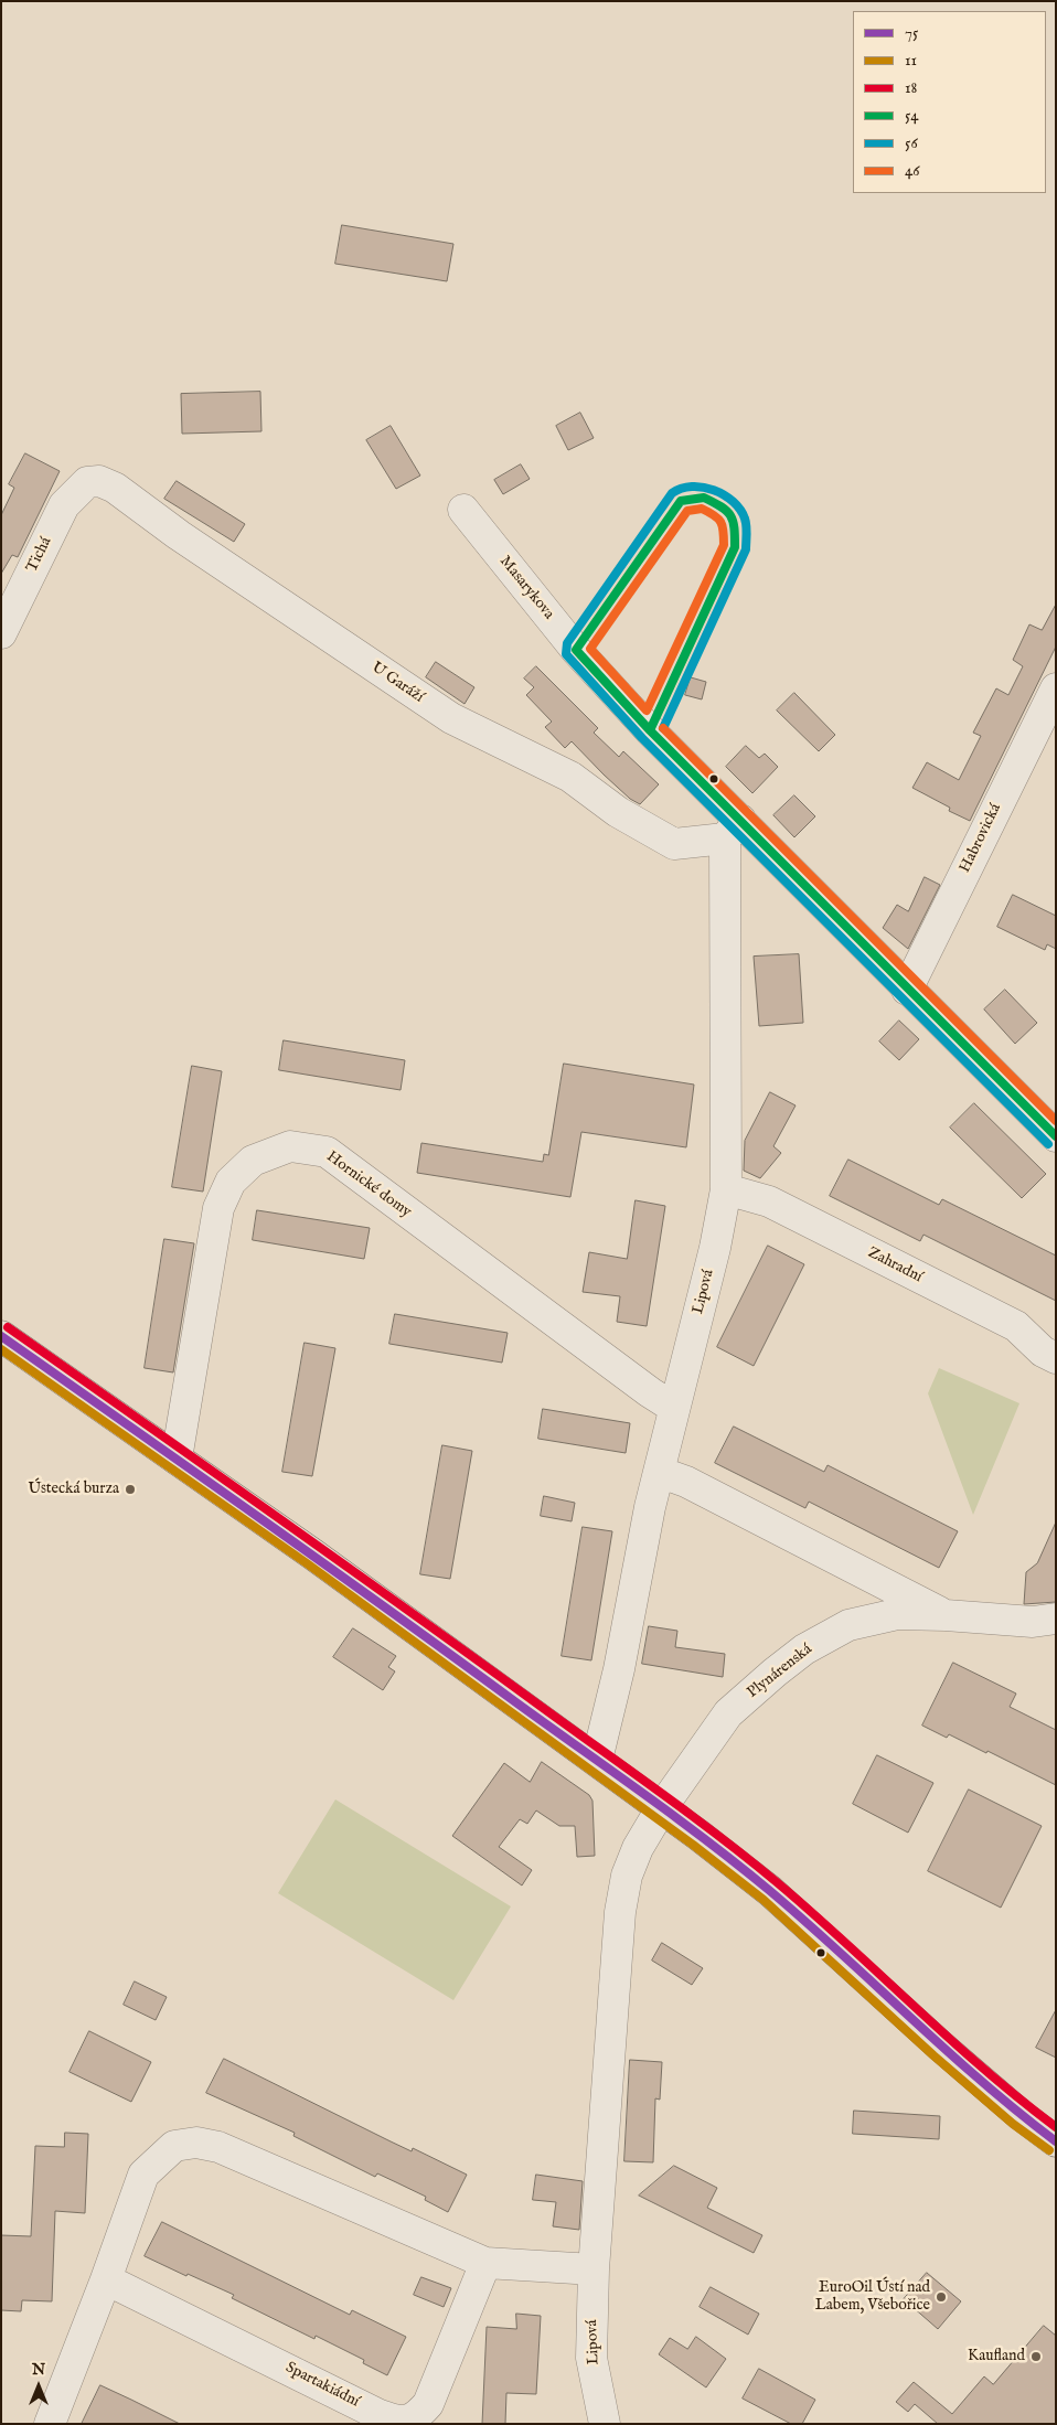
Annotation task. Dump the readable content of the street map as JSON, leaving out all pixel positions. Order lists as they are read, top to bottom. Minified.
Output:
{"streets":{"street":["Tichá","Masarykova","U Garáží","Habrovická","Hornické domy","Zahradní","Lipová","Plynárenská","Spartakiádní"]},"crossings":[["Tichá","U Garáží"],["Masarykova","U Garáží"],["Masarykova","Habrovická"],["Masarykova","Lipová"],["U Garáží","Lipová"],["Hornické domy","Lipová"],["Zahradní","Lipová"],["Lipová","Plynárenská"]],"places":["Ústecká burza","EuroOil Ústí nad Labem, Všebořice","Kaufland"],"lines":["transit line 56","transit line 54","transit line 46","transit line 18","transit line 75","transit line 11"],"legend":["75","11","18","54","56","46"],"north":"top"}
